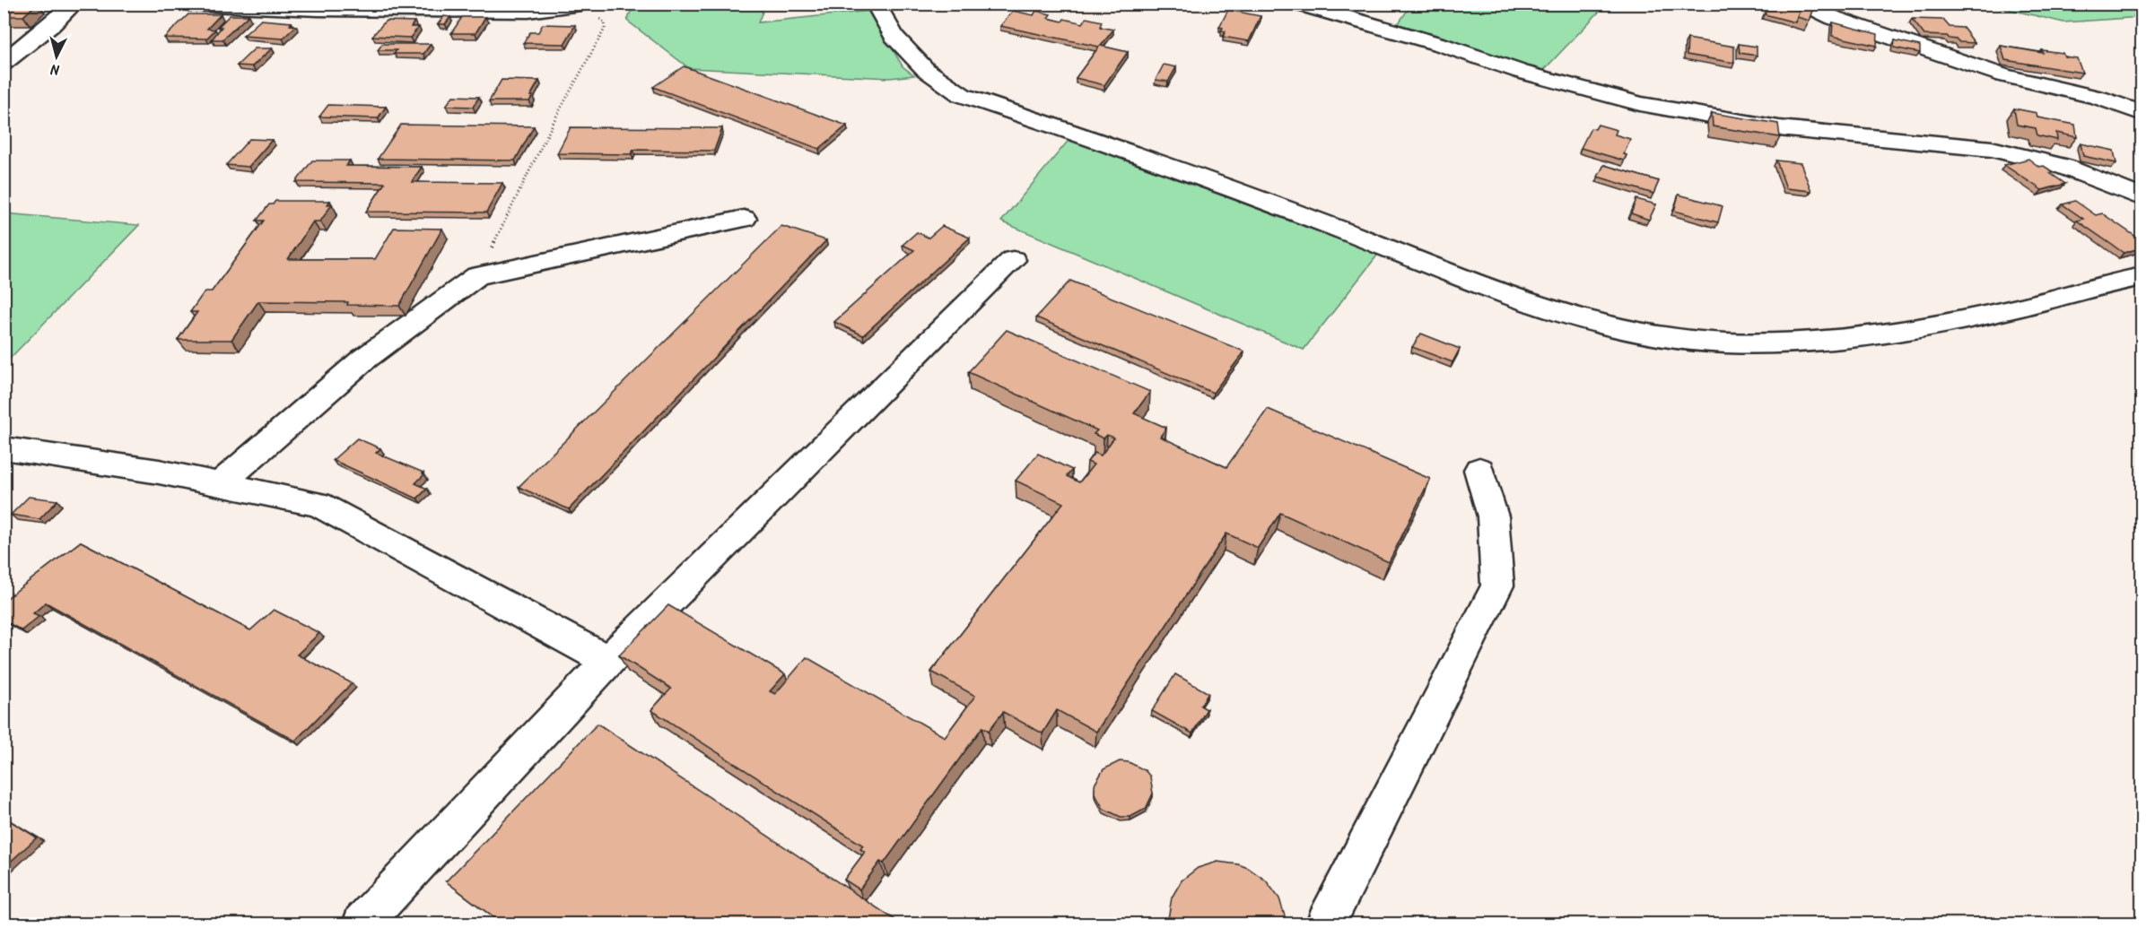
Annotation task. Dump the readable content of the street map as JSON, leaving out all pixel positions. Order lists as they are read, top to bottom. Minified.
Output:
{"north":"bottom"}
